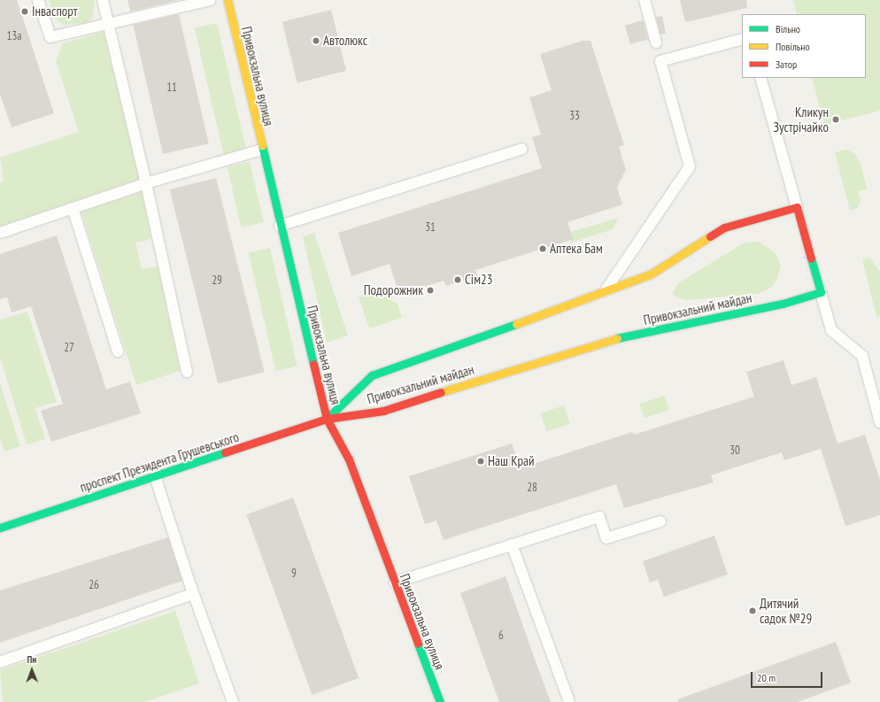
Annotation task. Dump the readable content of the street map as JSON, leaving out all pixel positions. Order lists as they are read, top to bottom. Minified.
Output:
{"streets":{"street":["Привокзальна вулиця","Привокзальний майдан","проспект Президента Грушевського"]},"crossings":[["Привокзальна вулиця","Привокзальний майдан"],["Привокзальна вулиця","проспект Президента Грушевського"],["Привокзальний майдан","проспект Президента Грушевського"]],"places":["Інваспорт","Автолюкс","Кликун Зустрічайко","Аптека Бам","Сім23","Подорожник","Наш Край","Дитячий садок №29"],"house_numbers":["13а","11","33","31","29","27","30","28","9","26","6"],"legend":["Вільно","Повільно","Затор"],"scale_bar":"20 m","north":"top"}
